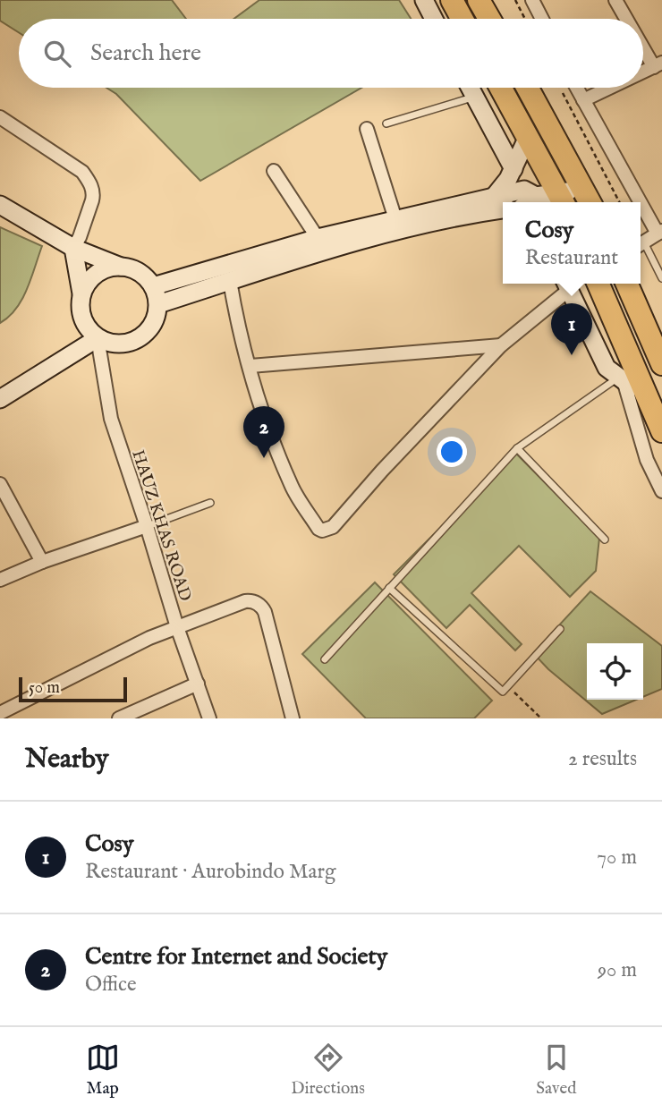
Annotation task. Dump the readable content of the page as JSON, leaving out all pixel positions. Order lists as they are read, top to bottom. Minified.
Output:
{"streets":{"street":["HAUZ KHAS ROAD"]},"scale_bar":"50 m","page":{"search":"Search here","popup":["Cosy","Restaurant"],"pins":["1","2"],"scale":"50 m","heading":["Nearby","2 results"],"list":[{"mark":"1","name":"Cosy","note":"Restaurant · Aurobindo Marg","value":"70 m"},{"mark":"2","name":"Centre for Internet and Society","note":"Office","value":"90 m"}],"nav":["Map","Directions","Saved"]}}
